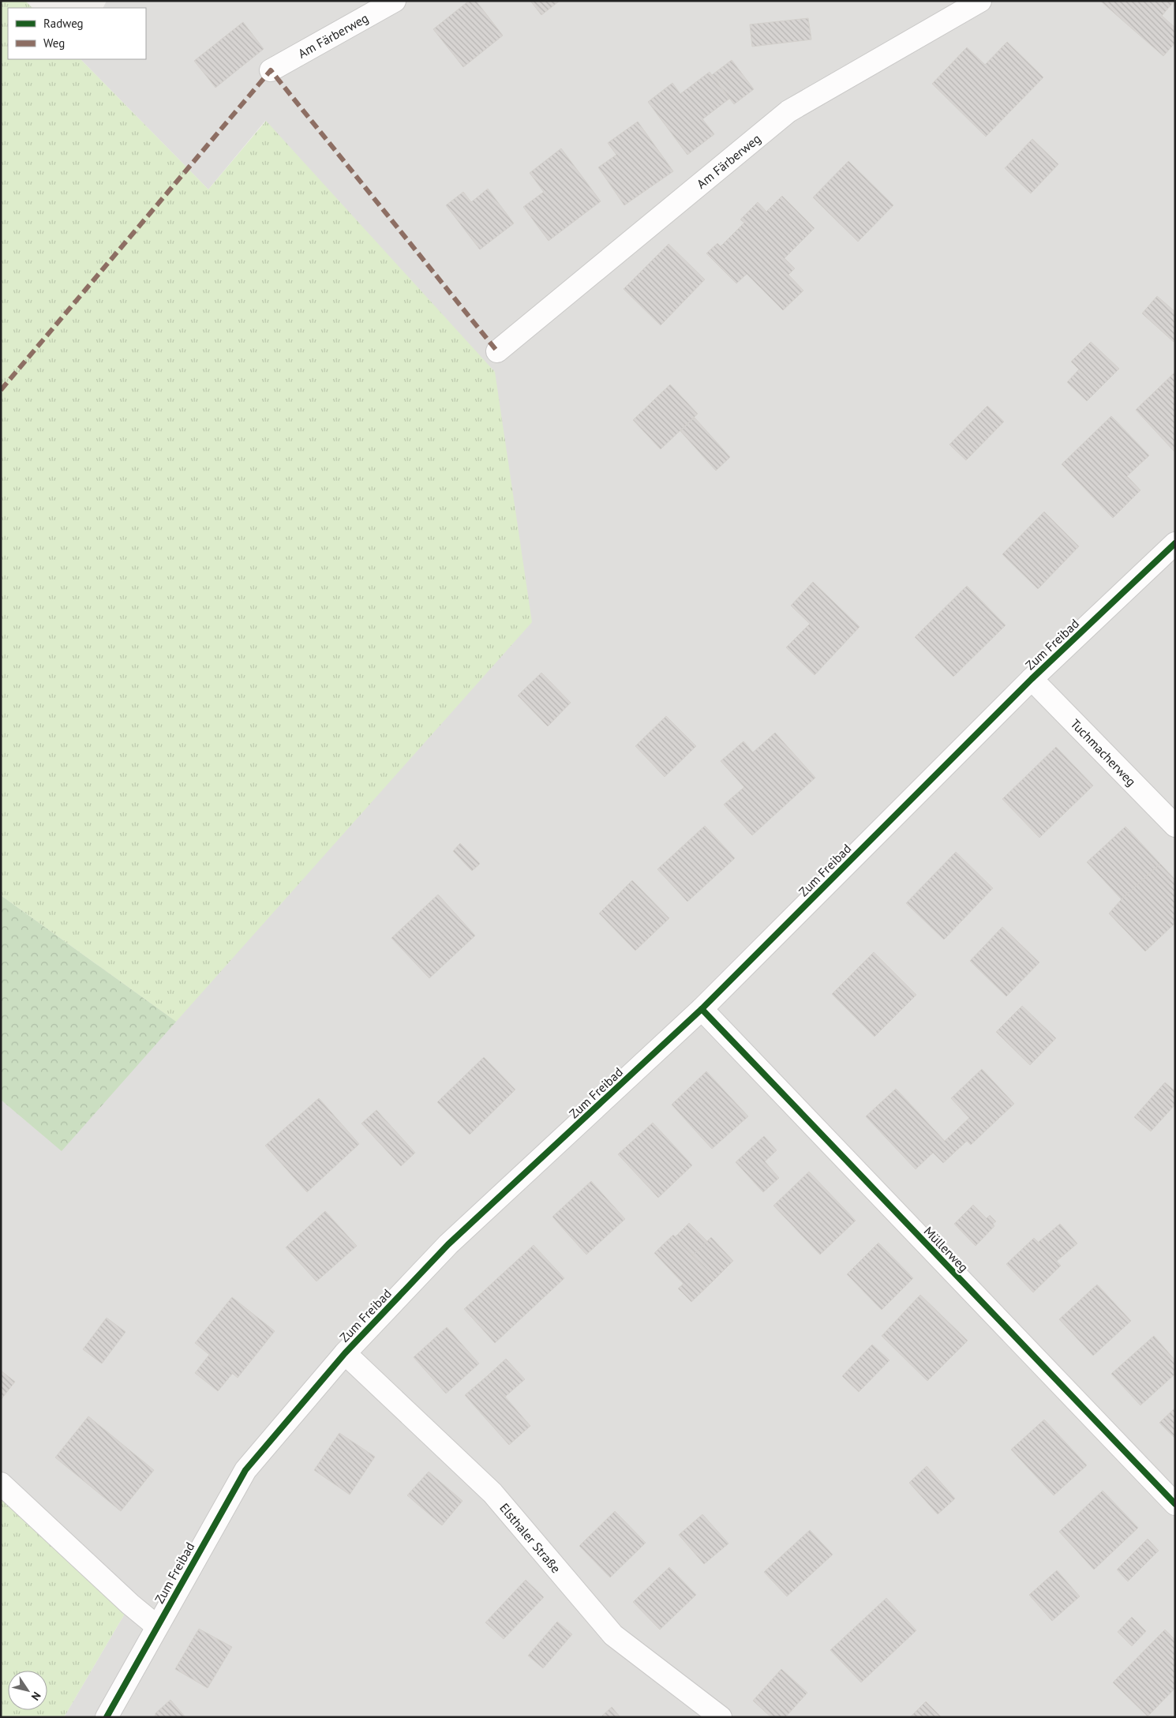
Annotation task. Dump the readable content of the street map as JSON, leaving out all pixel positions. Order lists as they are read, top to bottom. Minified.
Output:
{"streets":{"street":["Am Färberweg","Zum Freibad","Tuchmacherweg","Müllerweg","Elsthaler Straße"]},"crossings":[["Zum Freibad","Tuchmacherweg"],["Zum Freibad","Müllerweg"],["Zum Freibad","Elsthaler Straße"]],"legend":["Radweg","Weg"],"north":"bottom right"}
